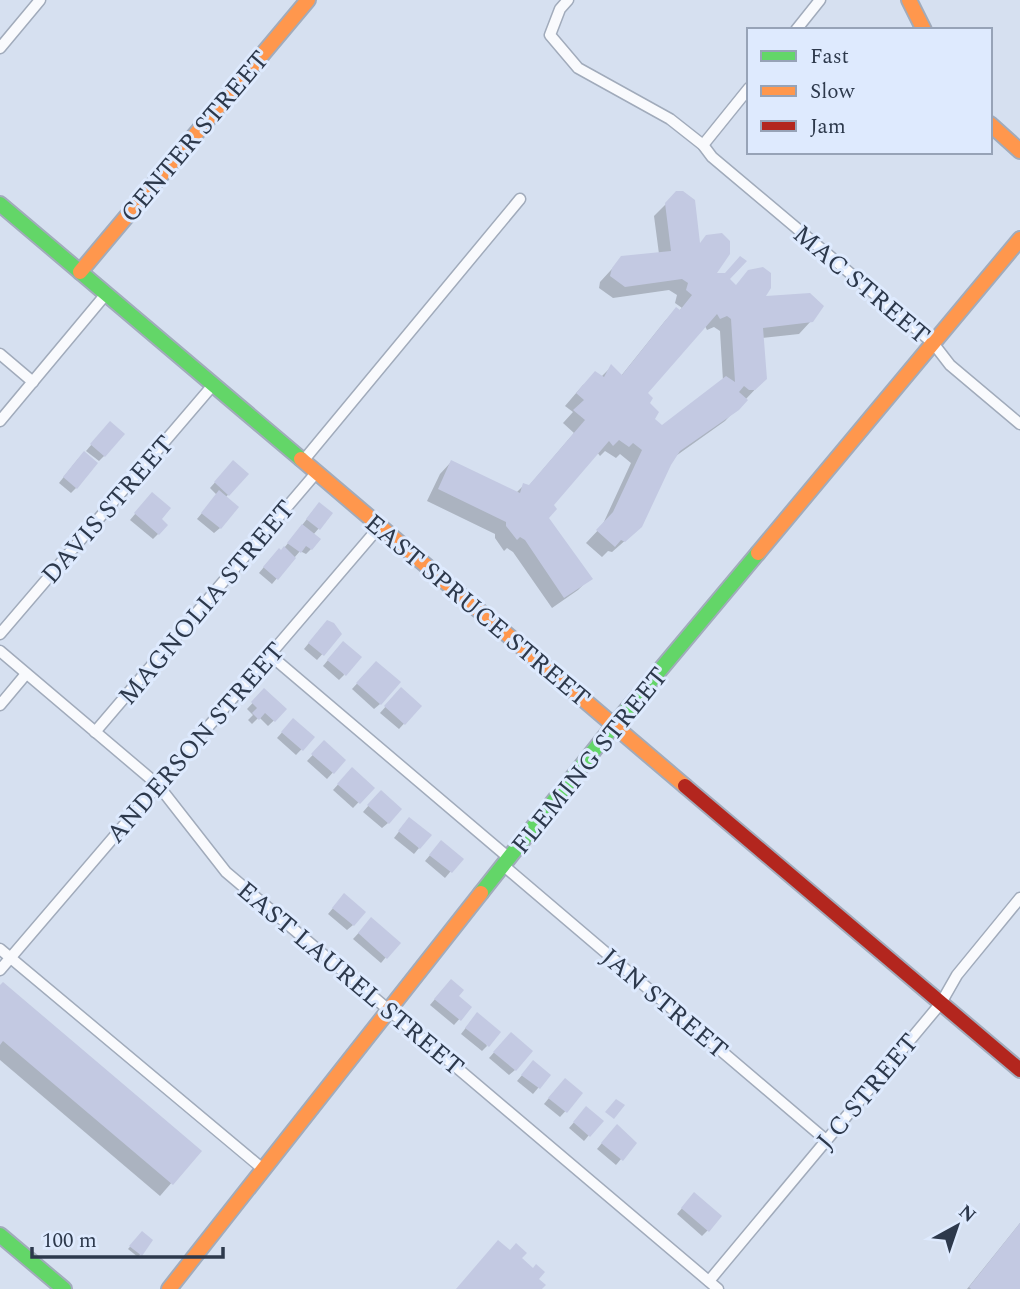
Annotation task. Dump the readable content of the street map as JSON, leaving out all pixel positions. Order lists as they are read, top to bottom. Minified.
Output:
{"streets":{"street":["CENTER STREET","MAC STREET","DAVIS STREET","MAGNOLIA STREET","EAST SPRUCE STREET","ANDERSON STREET","FLEMING STREET","EAST LAUREL STREET","JAN STREET","J C STREET"]},"crossings":[["CENTER STREET","EAST SPRUCE STREET"],["MAC STREET","FLEMING STREET"],["DAVIS STREET","EAST SPRUCE STREET"],["MAGNOLIA STREET","EAST SPRUCE STREET"],["MAGNOLIA STREET","EAST LAUREL STREET"],["EAST SPRUCE STREET","ANDERSON STREET"],["EAST SPRUCE STREET","FLEMING STREET"],["EAST SPRUCE STREET","J C STREET"],["ANDERSON STREET","EAST LAUREL STREET"],["ANDERSON STREET","JAN STREET"],["FLEMING STREET","EAST LAUREL STREET"],["FLEMING STREET","JAN STREET"],["EAST LAUREL STREET","J C STREET"],["JAN STREET","J C STREET"]],"legend":["Fast","Slow","Jam"],"scale_bar":"100 m","north":"top right"}
